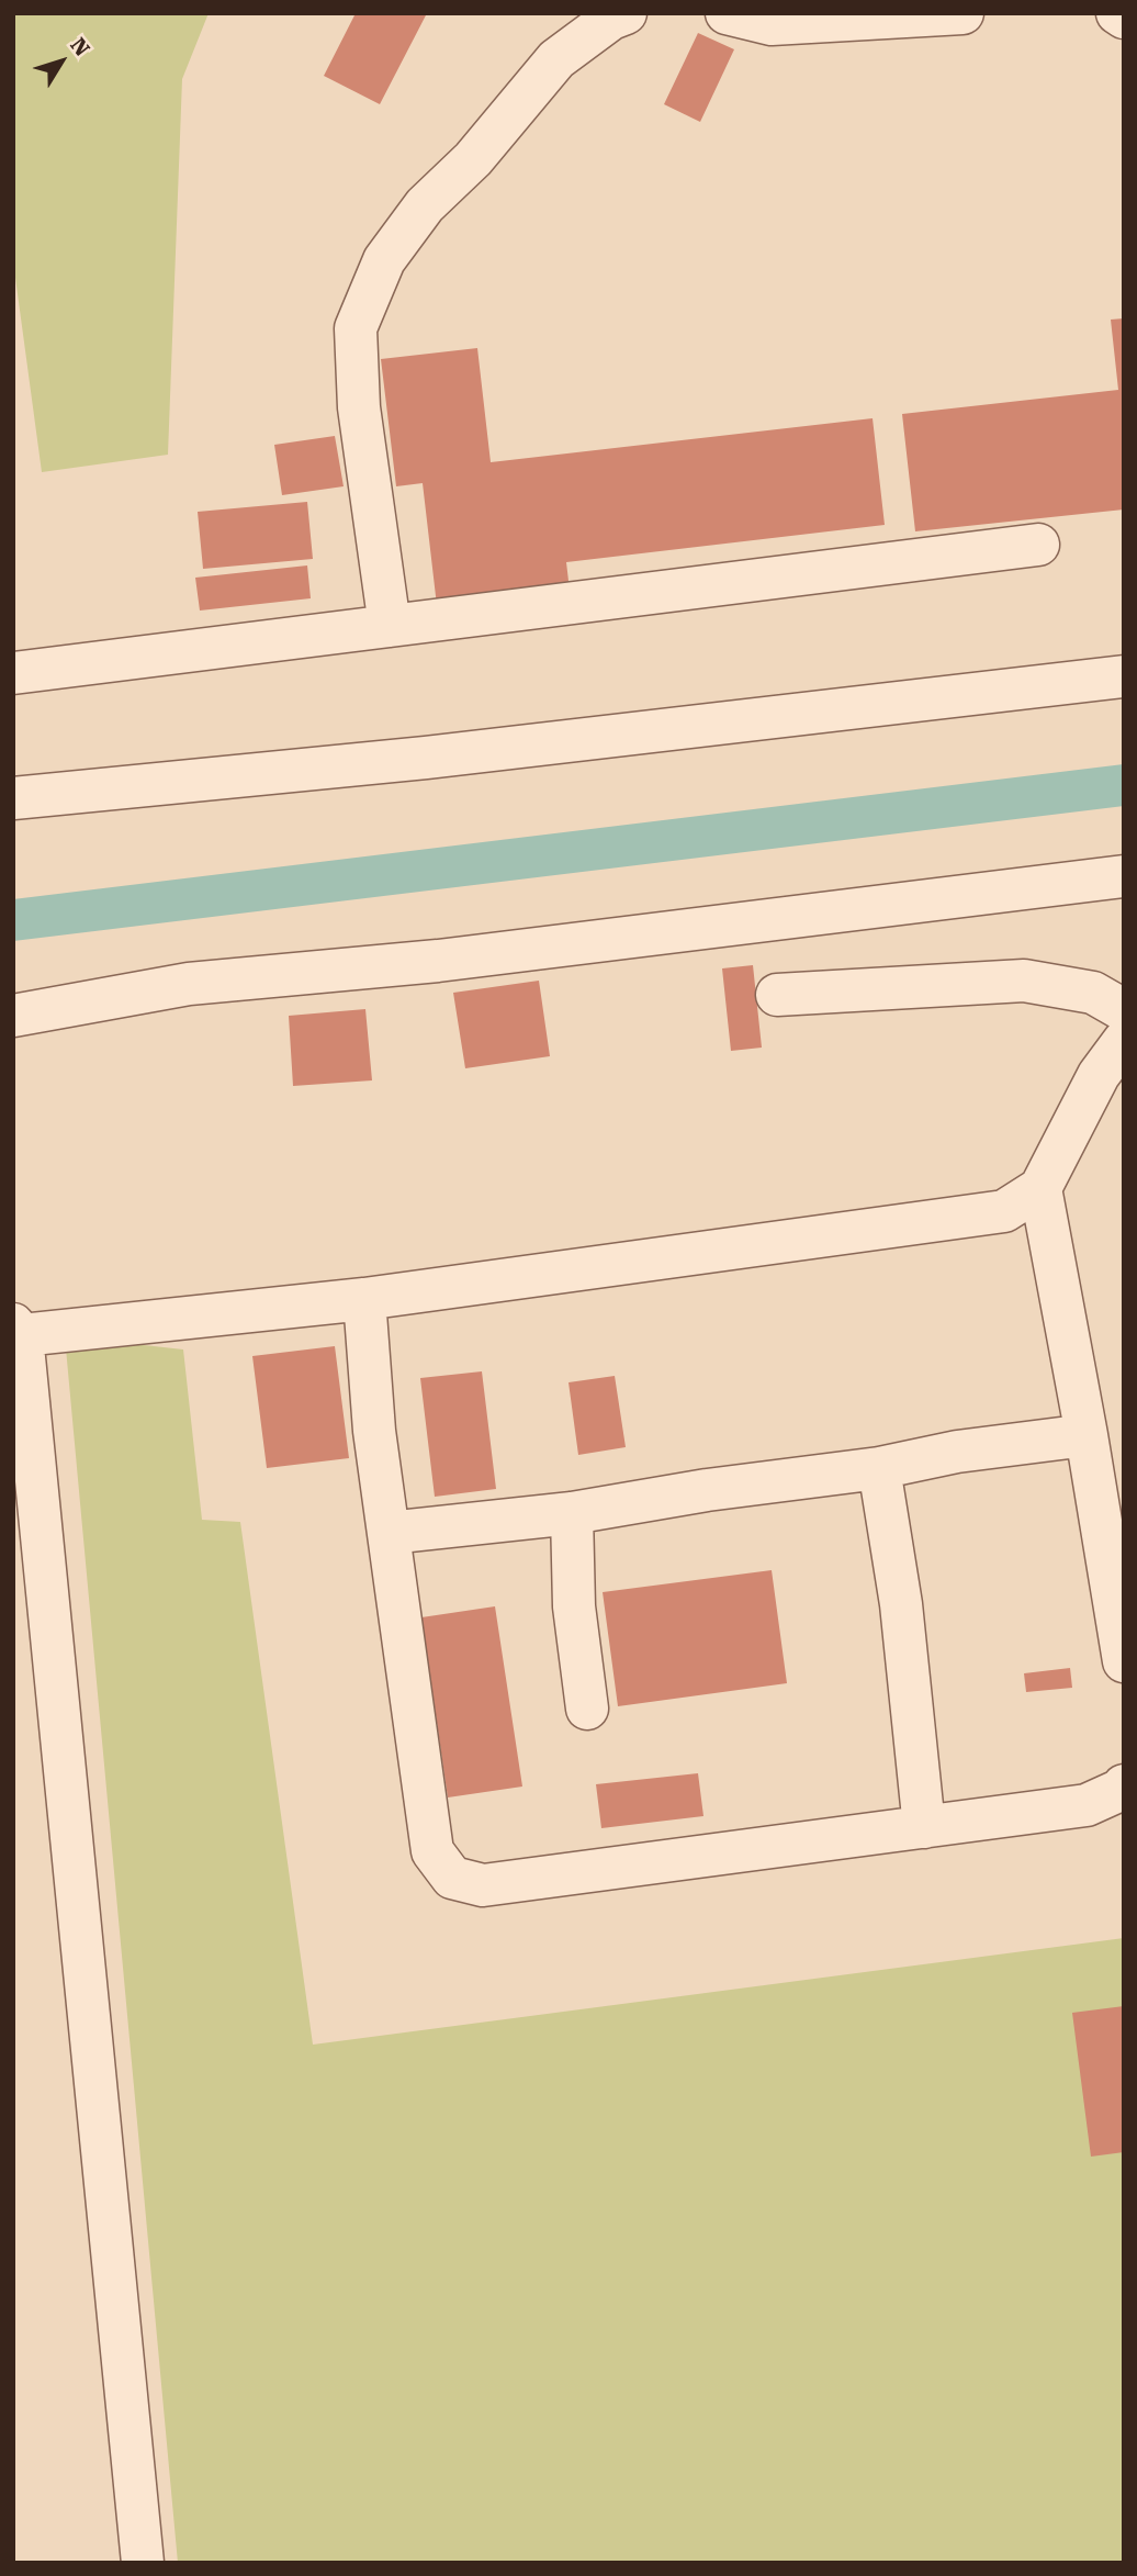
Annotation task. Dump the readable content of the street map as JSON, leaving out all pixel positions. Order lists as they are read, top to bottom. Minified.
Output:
{"north":"top right"}
